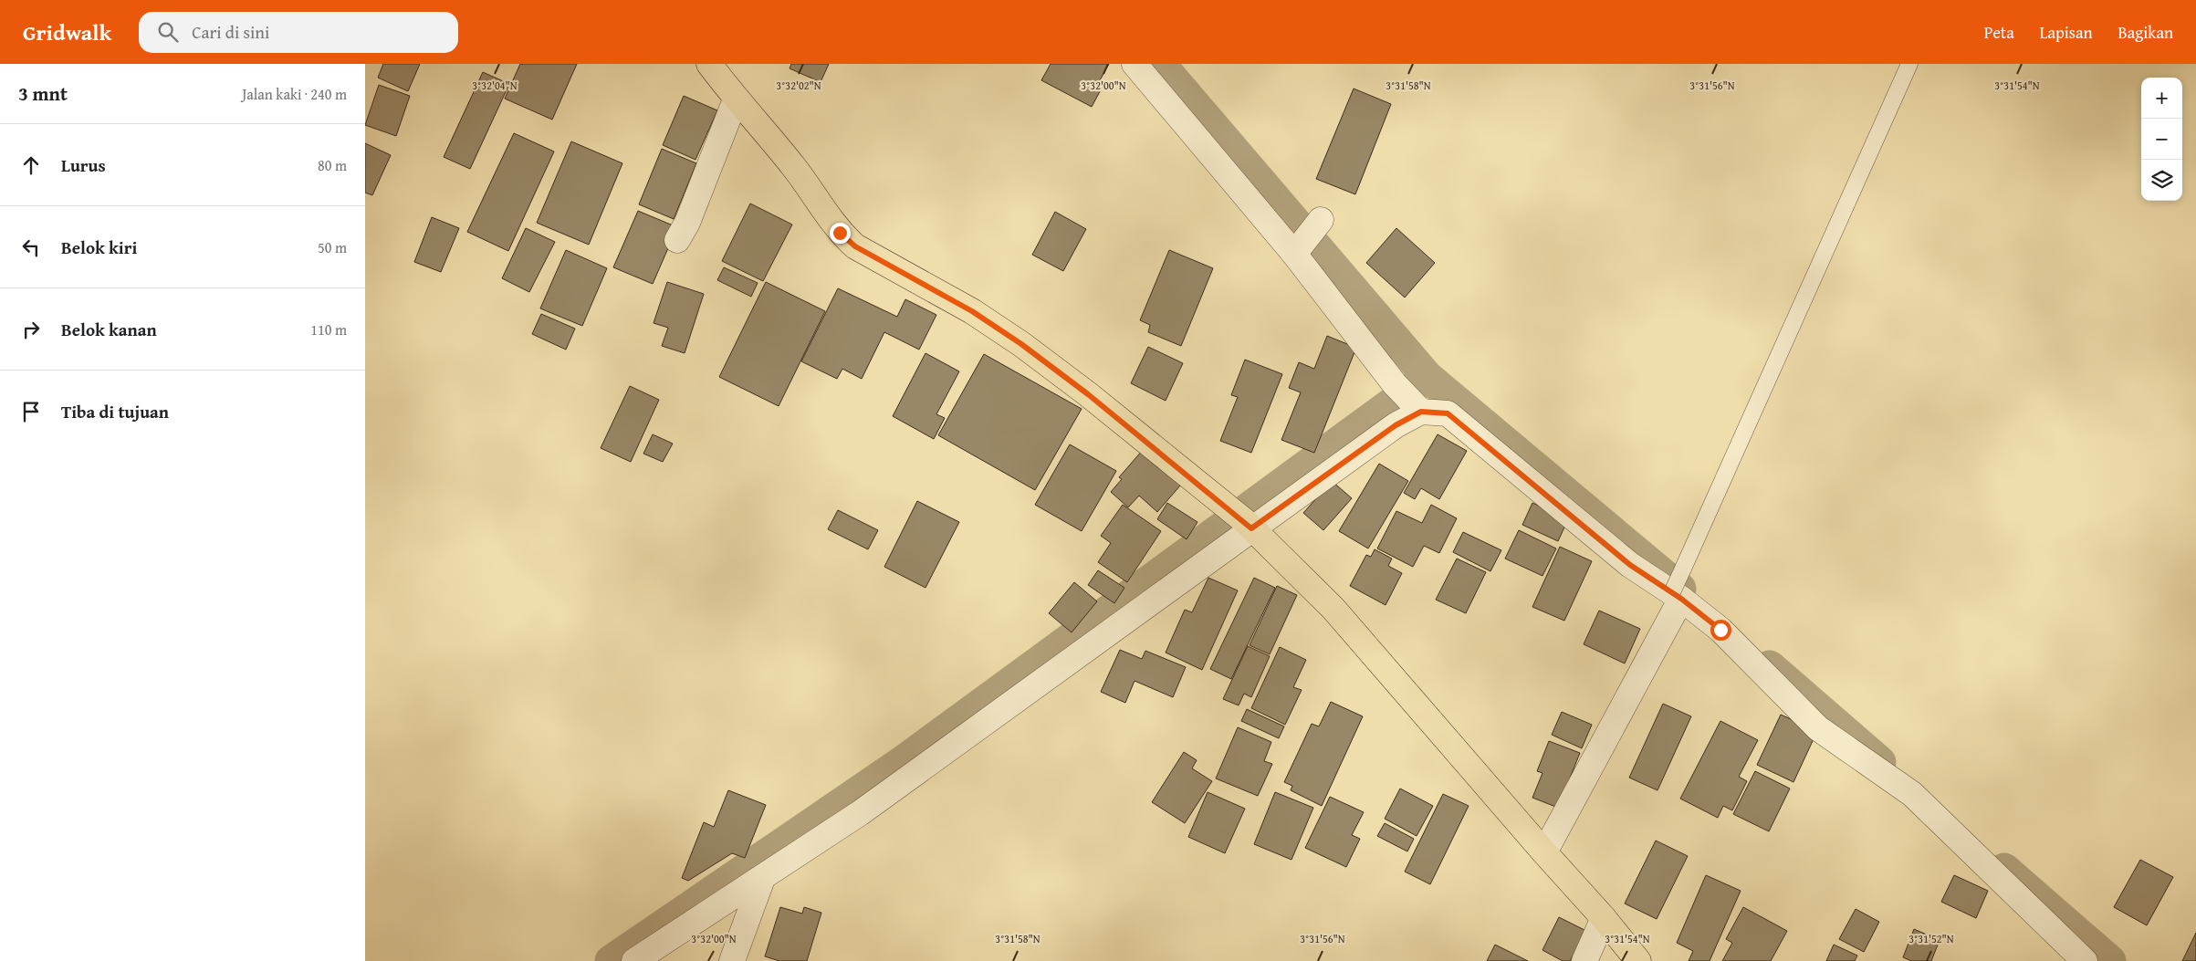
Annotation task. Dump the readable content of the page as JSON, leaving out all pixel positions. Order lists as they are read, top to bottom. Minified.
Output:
{"page":{"header":"Gridwalk","search":"Cari di sini","nav":["Peta","Lapisan","Bagikan"],"heading":["3 mnt","Jalan kaki · 240 m"],"map_buttons":["+","−"],"list":[["Lurus","80 m"],["Belok kiri","50 m"],["Belok kanan","110 m"],"Tiba di tujuan"]},"coordinates":["3°32'04\"N","3°32'02\"N","3°32'00\"N","3°31'58\"N","3°31'56\"N","3°31'54\"N","3°31'52\"N"]}
